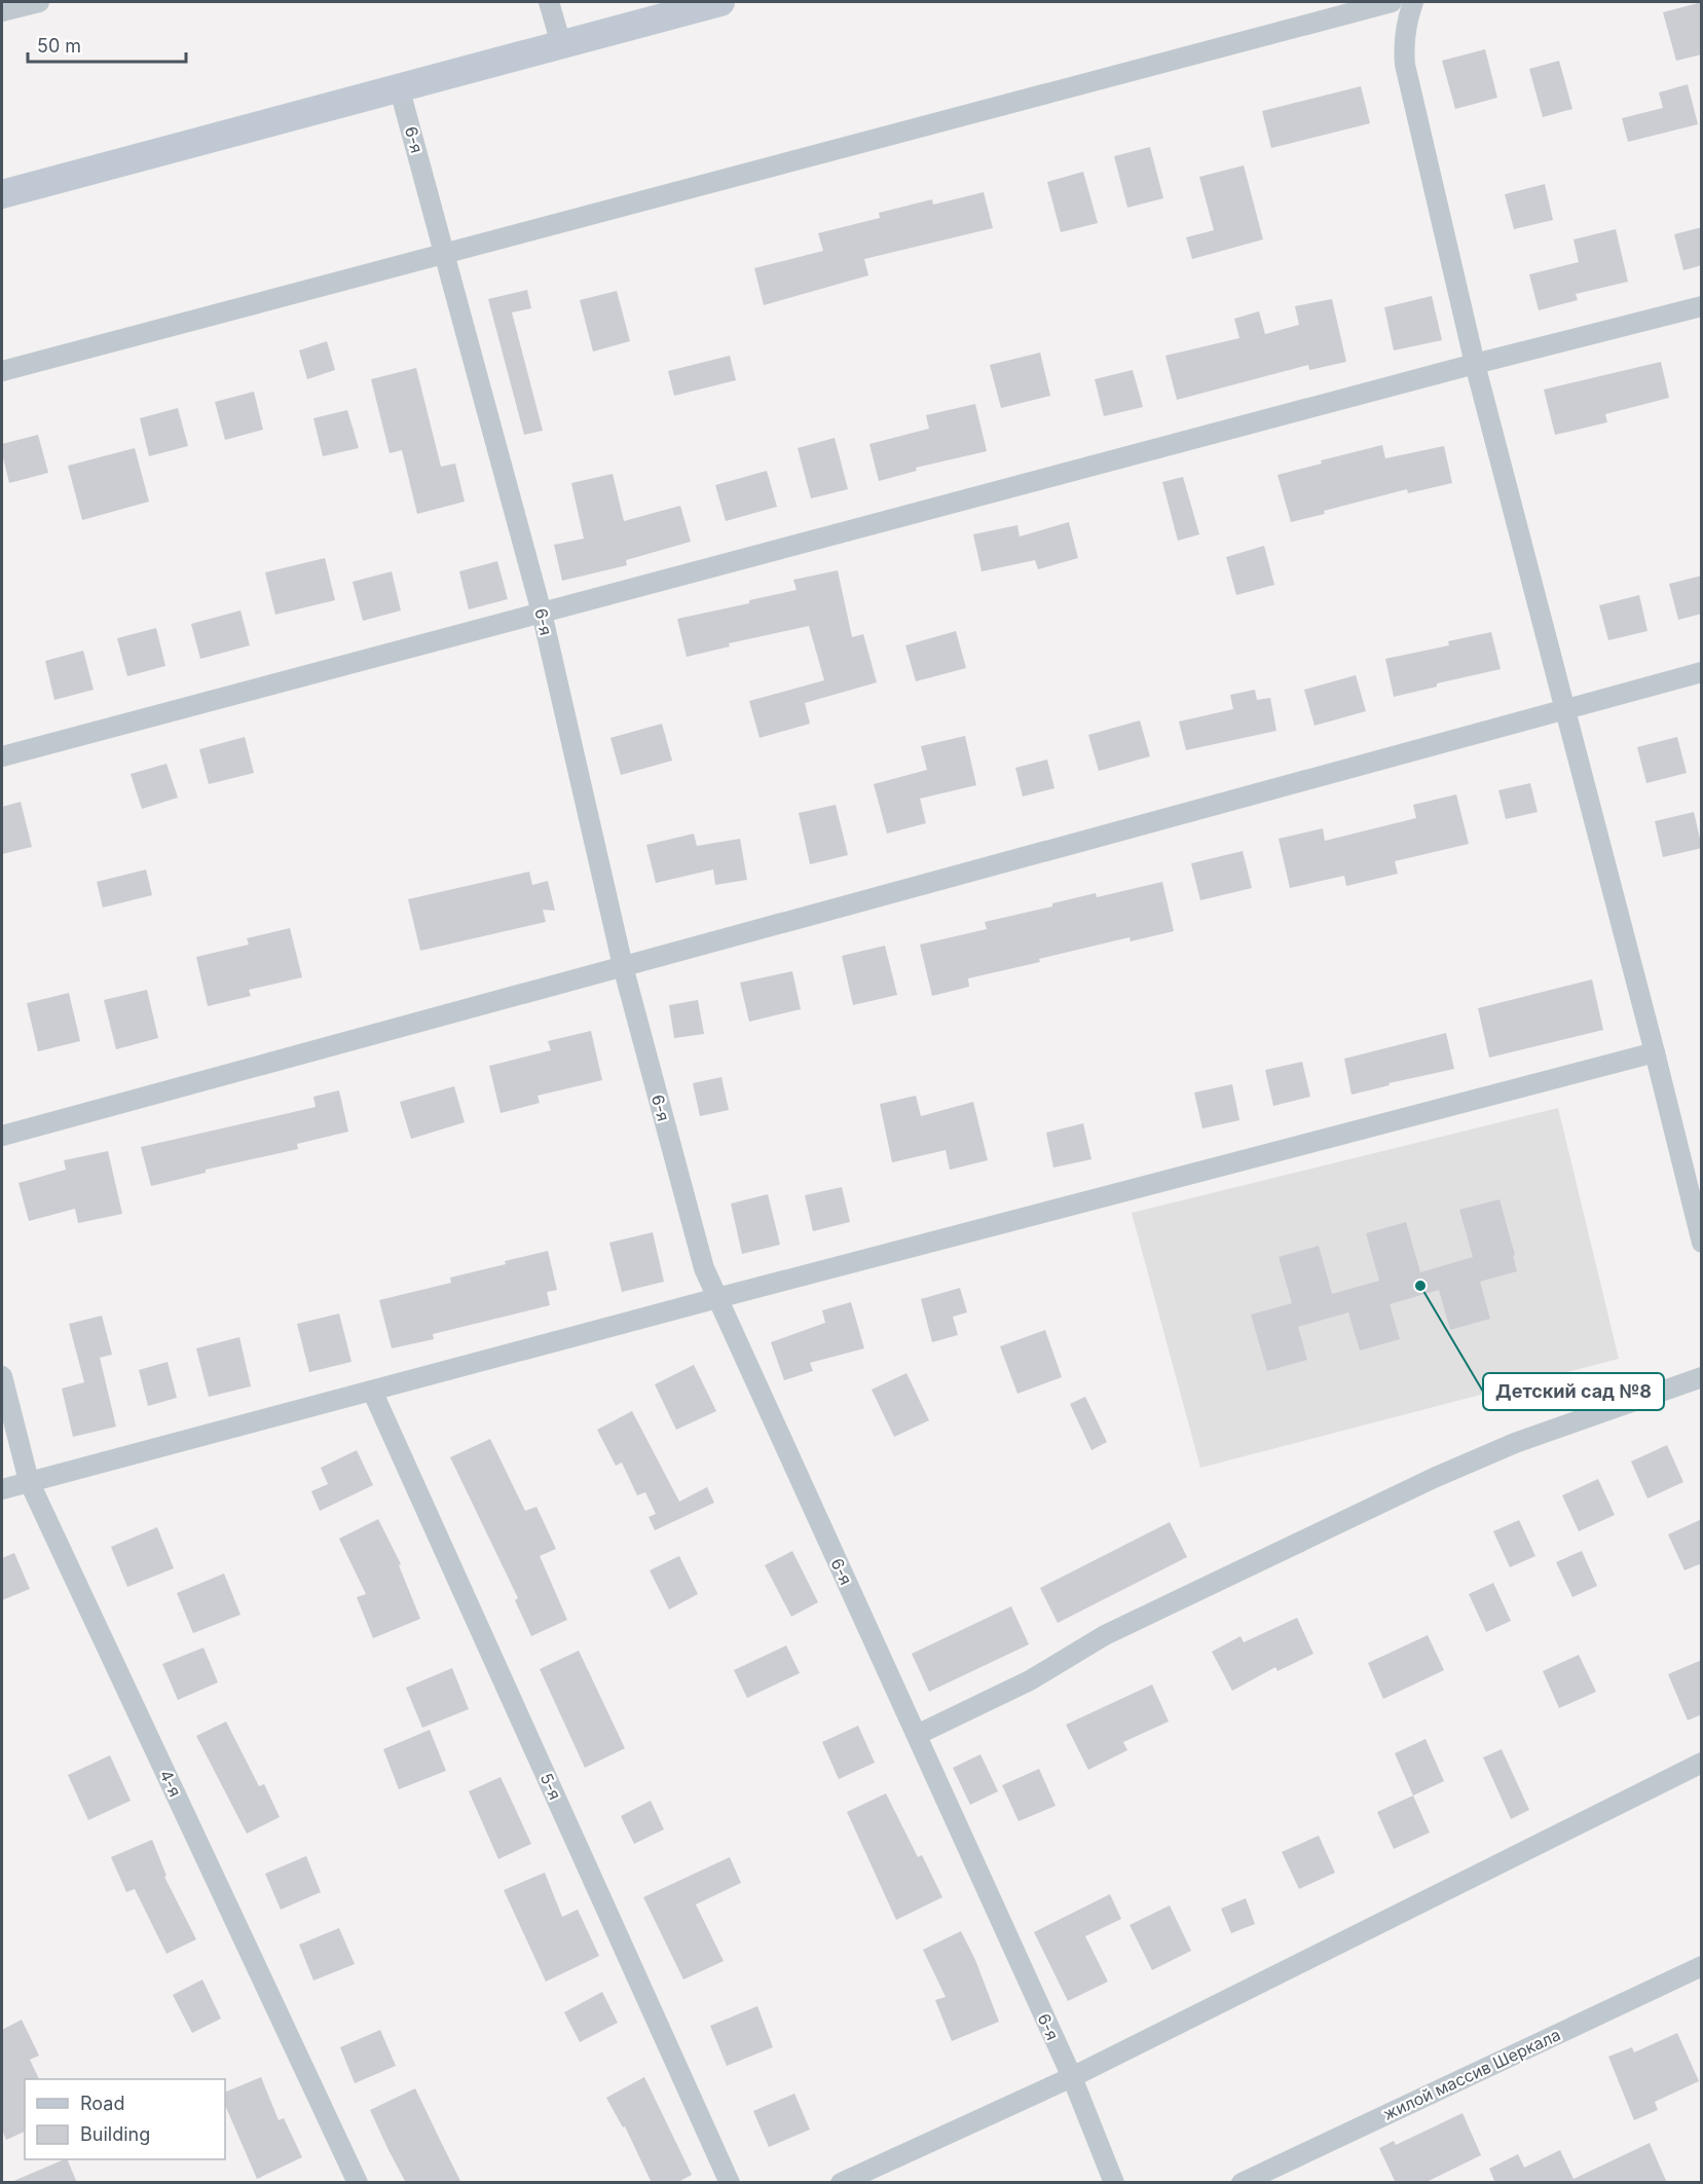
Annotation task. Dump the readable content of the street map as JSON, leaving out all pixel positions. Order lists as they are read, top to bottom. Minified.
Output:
{"streets":{"street":["6-я","4-я","5-я","жилой массив Шеркала"]},"places":["Детский сад №8"],"legend":["Road","Building"],"scale_bar":"50 m"}
